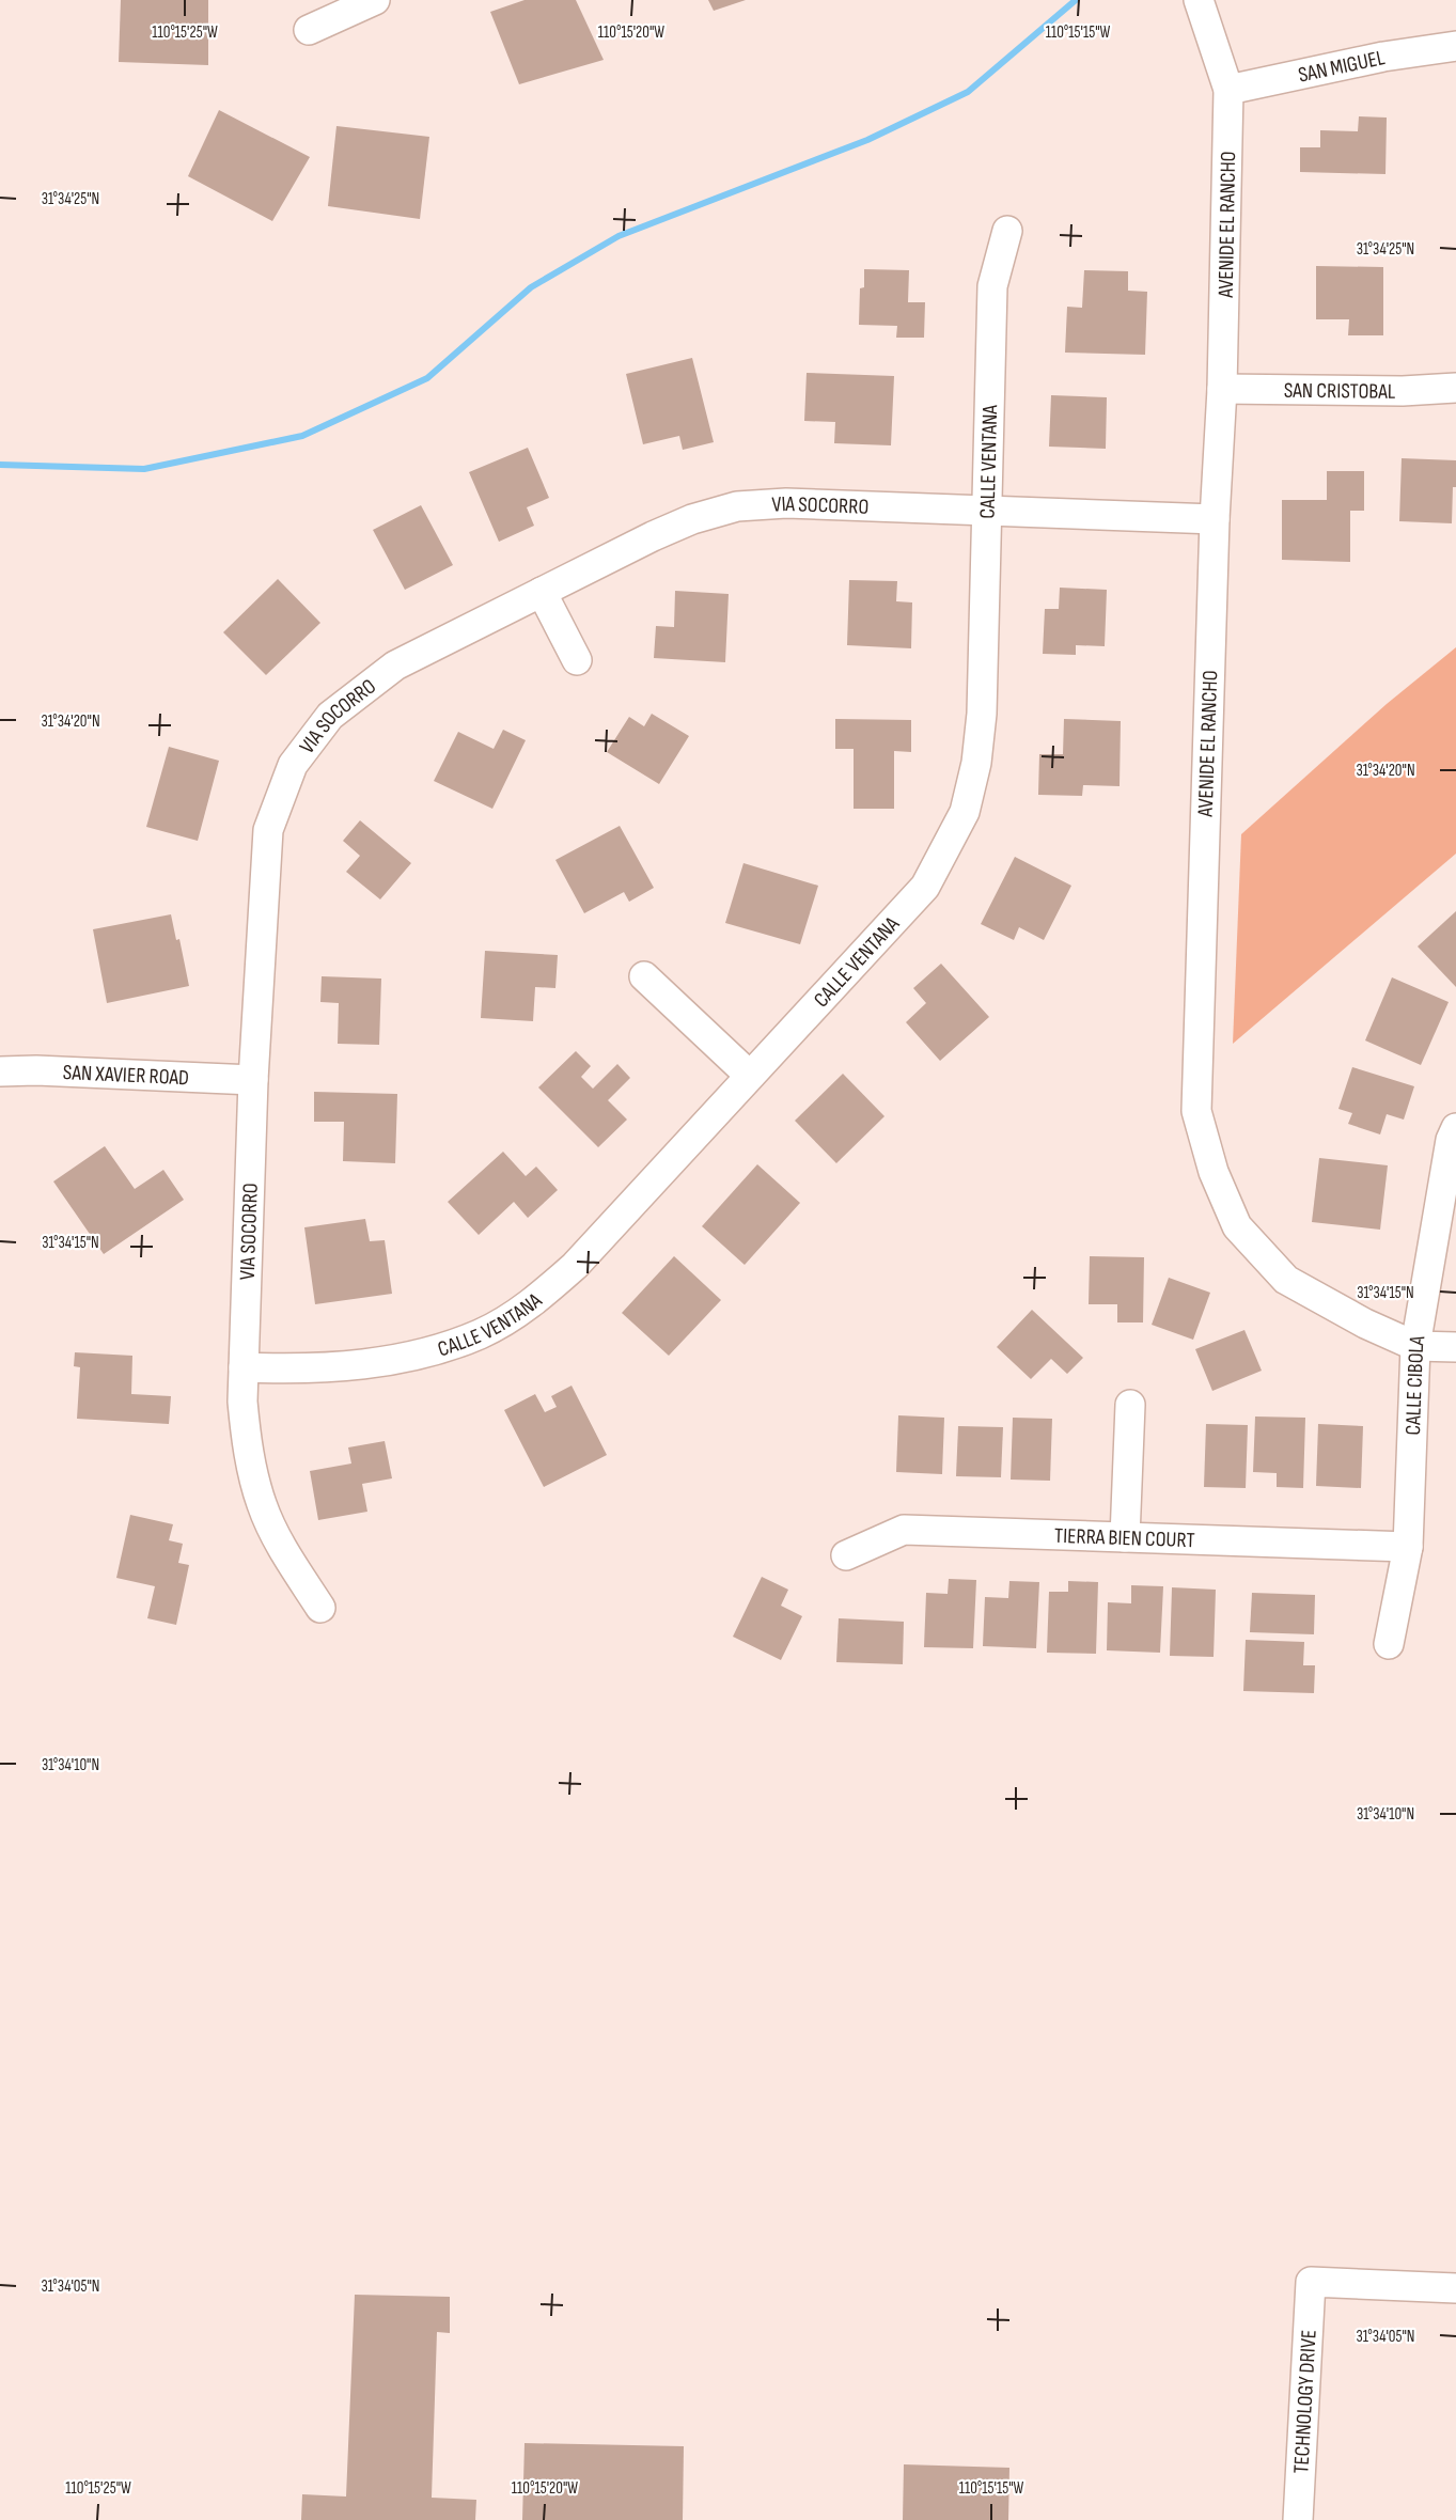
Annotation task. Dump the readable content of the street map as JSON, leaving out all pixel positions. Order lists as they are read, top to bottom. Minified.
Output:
{"streets":{"street":["SAN MIGUEL","AVENIDE EL RANCHO","SAN CRISTOBAL","CALLE VENTANA","VIA SOCORRO","SAN XAVIER ROAD","CALLE CIBOLA","TIERRA BIEN COURT","TECHNOLOGY DRIVE"]},"crossings":[["SAN MIGUEL","AVENIDE EL RANCHO"],["AVENIDE EL RANCHO","SAN CRISTOBAL"],["AVENIDE EL RANCHO","VIA SOCORRO"],["AVENIDE EL RANCHO","CALLE CIBOLA"],["CALLE VENTANA","VIA SOCORRO"],["VIA SOCORRO","SAN XAVIER ROAD"],["CALLE CIBOLA","TIERRA BIEN COURT"]],"coordinates":["110°15'25\"W","110°15'20\"W","110°15'15\"W","31°34'25\"N","31°34'20\"N","31°34'15\"N","31°34'10\"N","31°34'05\"N"]}
